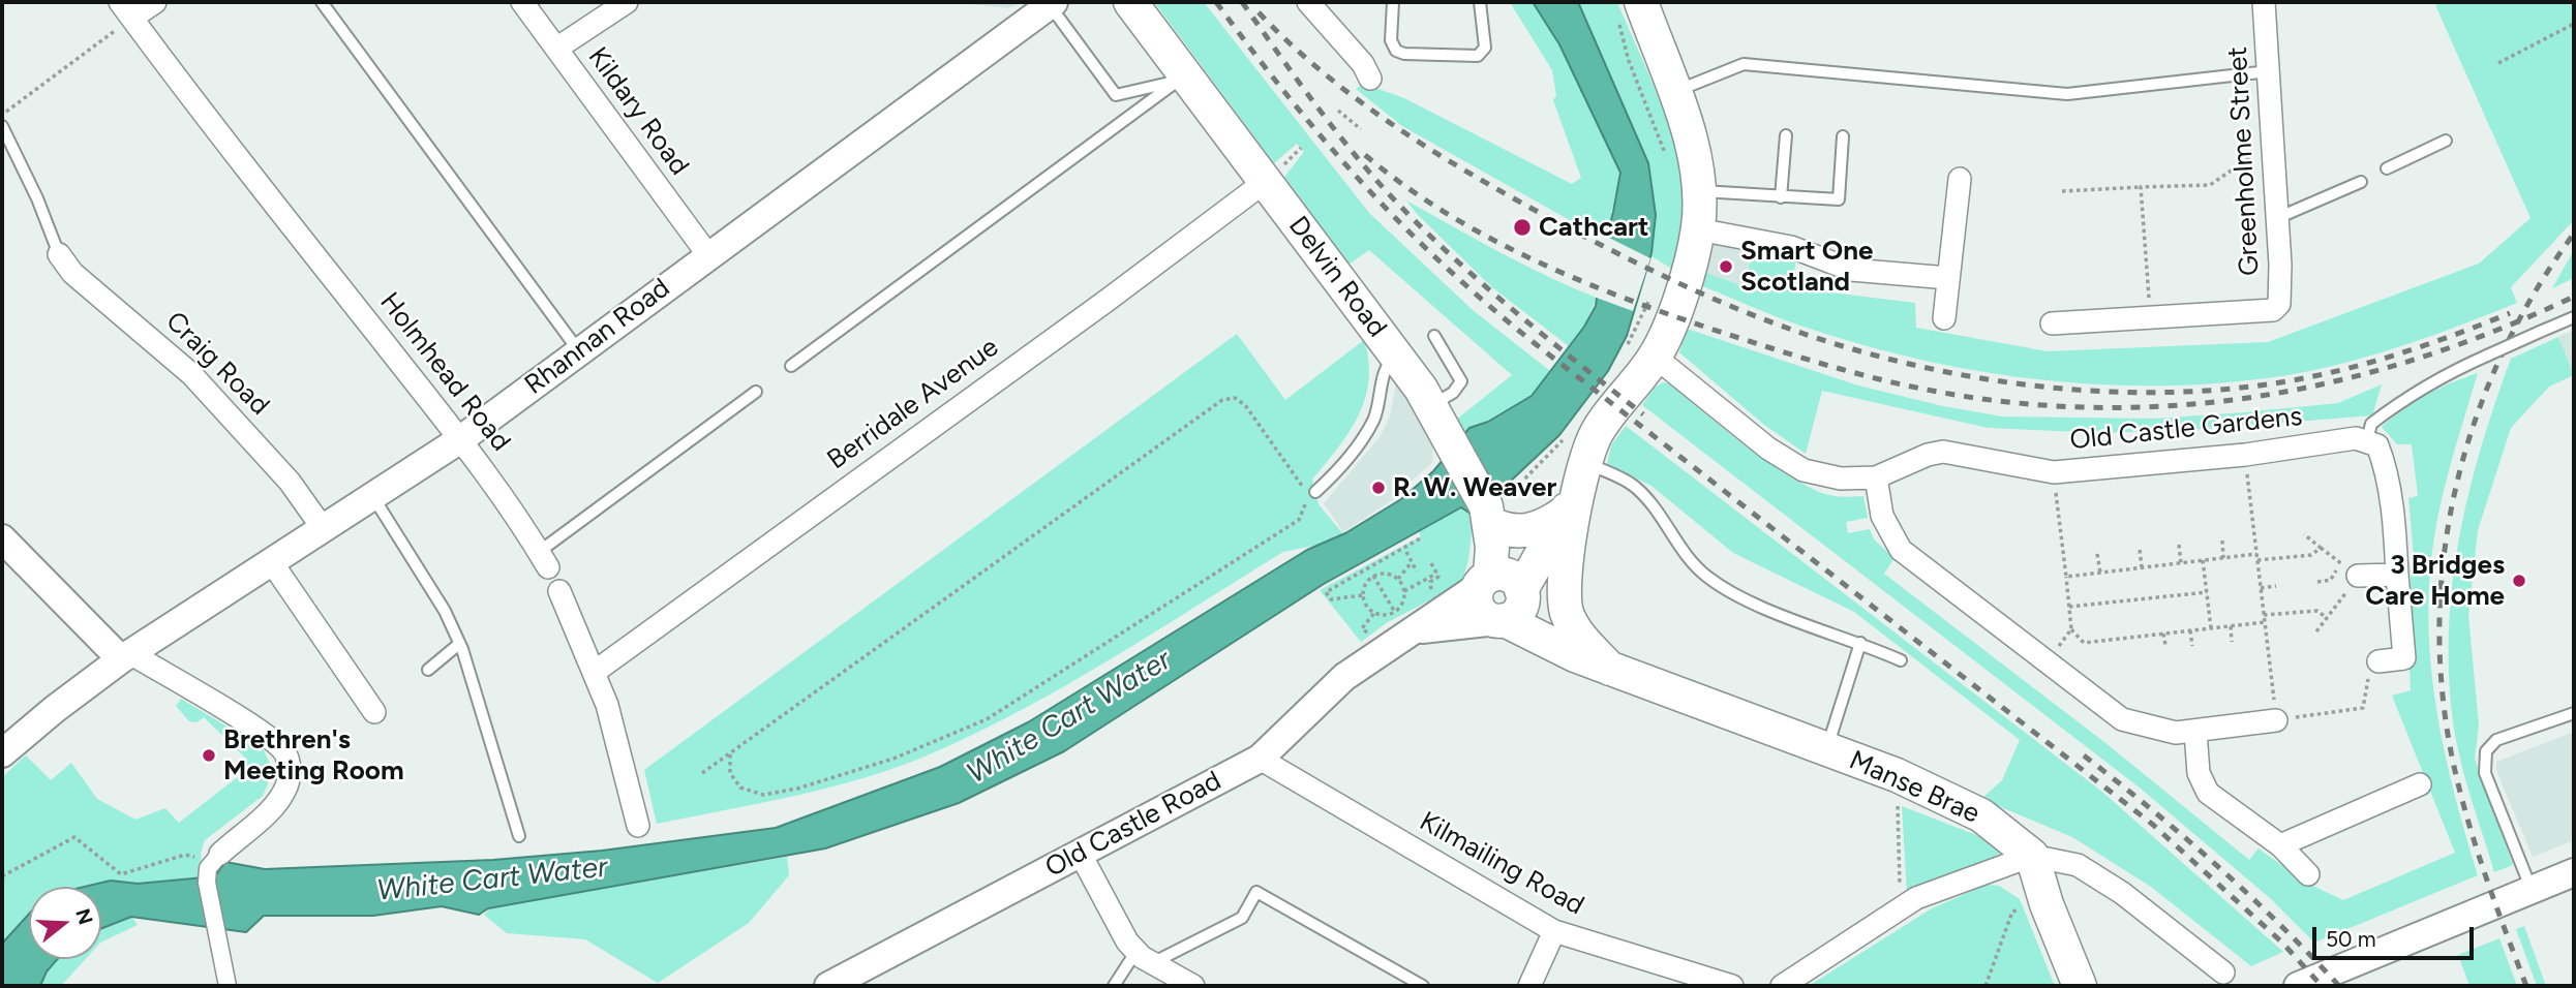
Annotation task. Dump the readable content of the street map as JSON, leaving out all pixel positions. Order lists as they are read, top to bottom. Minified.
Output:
{"streets":{"main road":["Delvin Road","Manse Brae"],"street":["Kildary Road","Greenholme Street","Rhannan Road","Craig Road","Holmhead Road","Berridale Avenue","Old Castle Gardens","Old Castle Road","Kilmailing Road"]},"crossings":[["Kildary Road","Rhannan Road"],["Delvin Road","Berridale Avenue"],["Delvin Road","Old Castle Road"],["Rhannan Road","Craig Road"],["Rhannan Road","Holmhead Road"],["Holmhead Road","Berridale Avenue"],["Manse Brae","Old Castle Road"],["Old Castle Road","Kilmailing Road"]],"water":["White Cart Water"],"places":["Cathcart","Smart One Scotland","R. W. Weaver","3 Bridges Care Home","Brethren's Meeting Room"],"scale_bar":"50 m","north":"right"}
